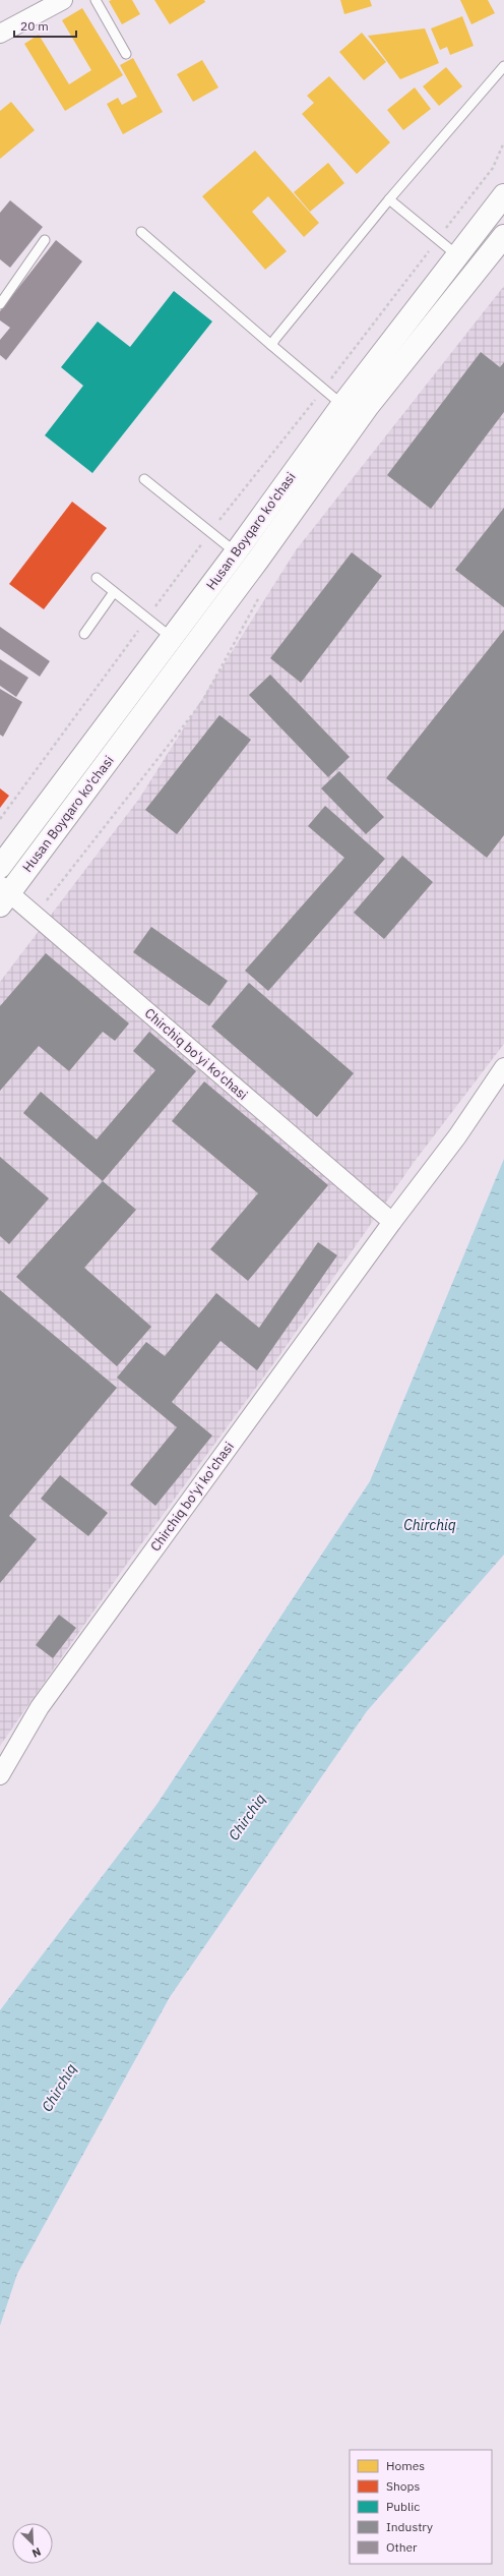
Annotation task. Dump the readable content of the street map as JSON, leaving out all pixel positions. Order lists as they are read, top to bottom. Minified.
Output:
{"streets":{"main road":["Husan Boyqaro ko'chasi"],"street":["Chirchiq bo'yi ko'chasi"]},"crossings":[["Husan Boyqaro ko'chasi","Chirchiq bo'yi ko'chasi"]],"water":["Chirchiq"],"legend":["Homes","Shops","Public","Industry","Other"],"scale_bar":"20 m","north":"bottom right"}
